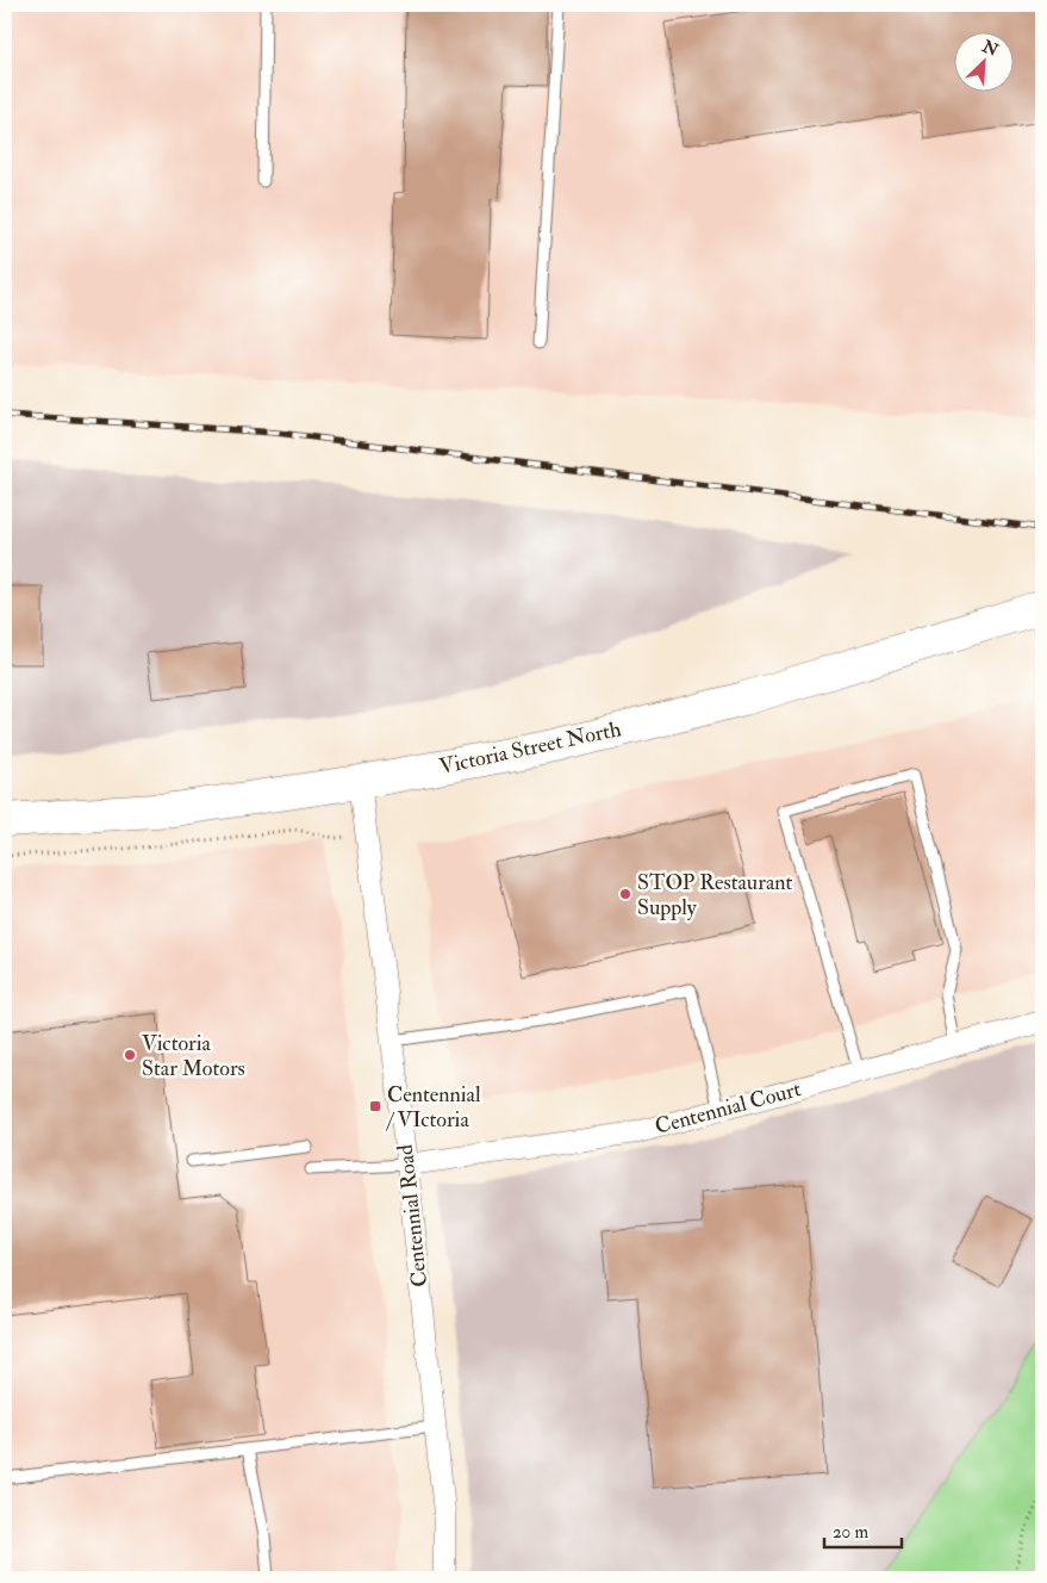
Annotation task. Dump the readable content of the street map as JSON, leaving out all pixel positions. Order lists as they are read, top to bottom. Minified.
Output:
{"streets":{"main road":["Victoria Street North"],"street":["Centennial Court","Centennial Road"]},"crossings":[["Victoria Street North","Centennial Road"],["Centennial Court","Centennial Road"]],"places":{"other":["STOP Restaurant Supply","Victoria Star Motors"],"transit":["Centennial / VIctoria"]},"scale_bar":"20 m","north":"top right"}
